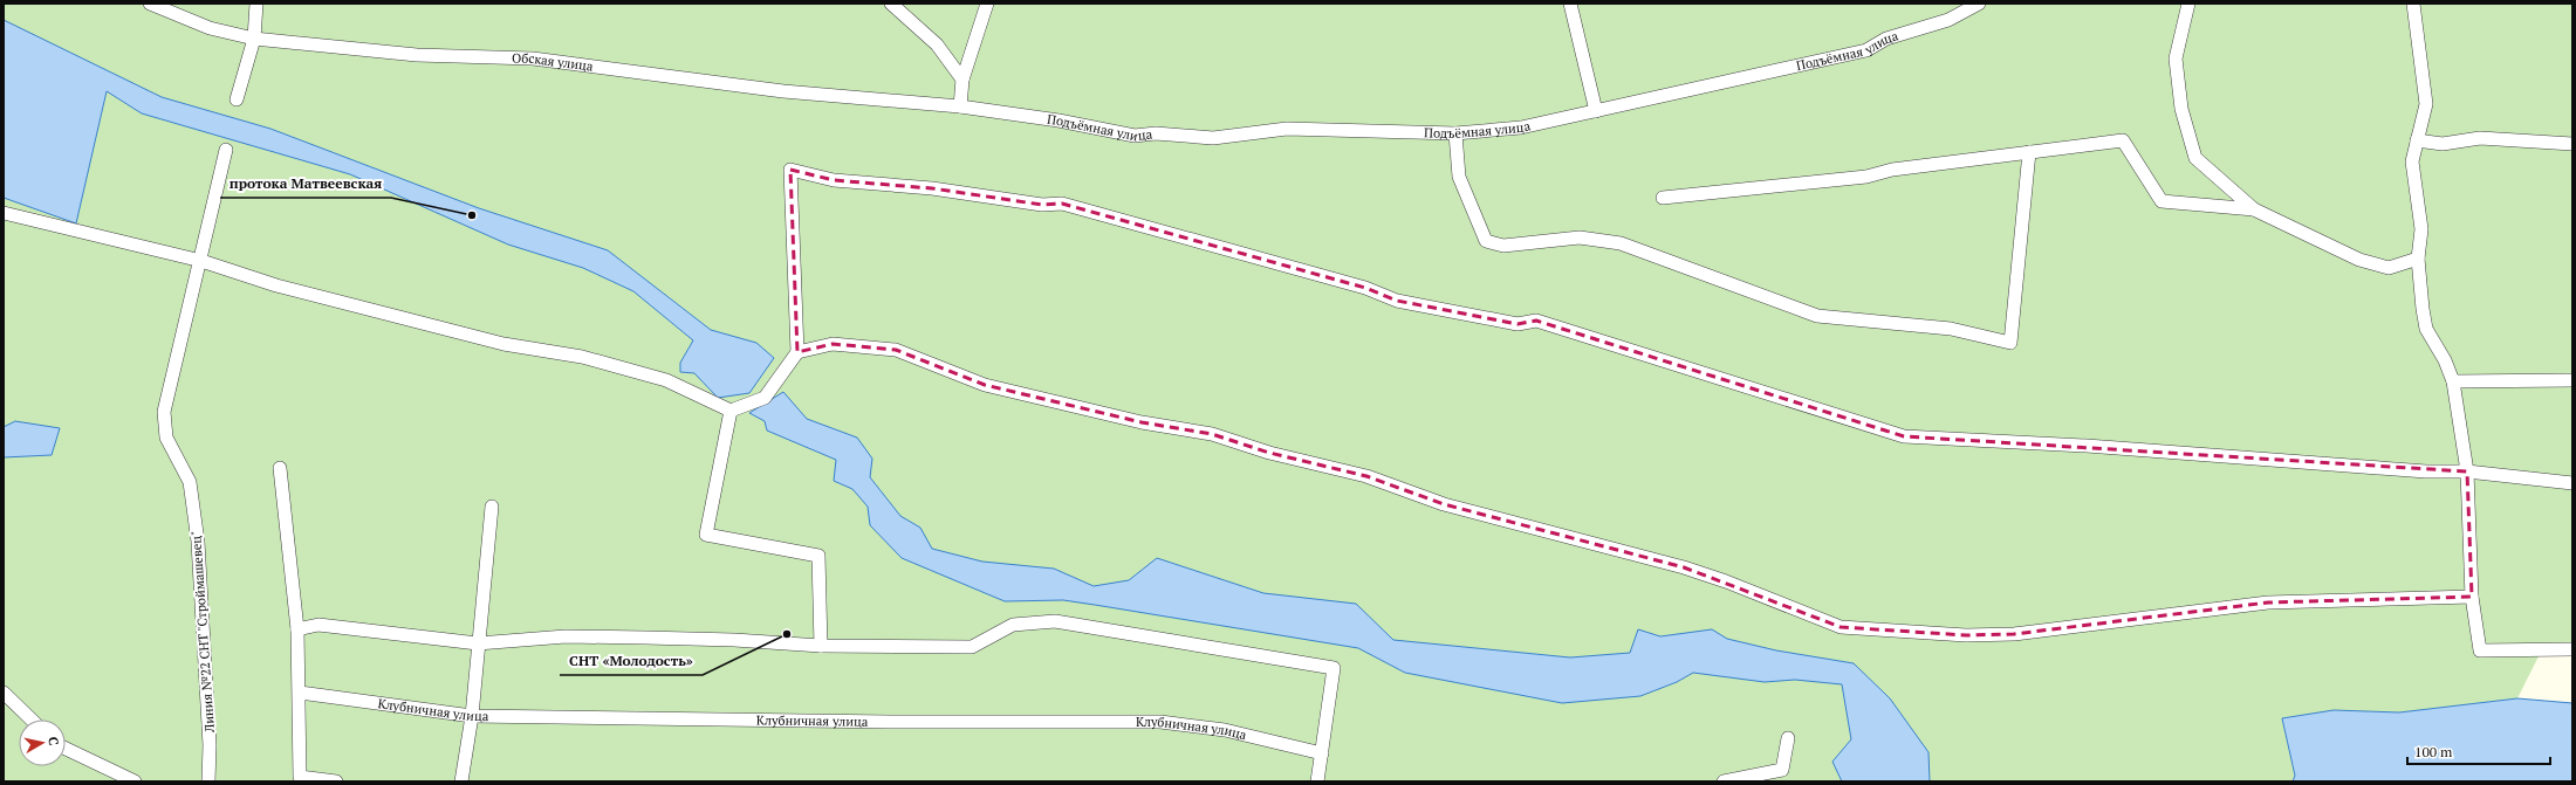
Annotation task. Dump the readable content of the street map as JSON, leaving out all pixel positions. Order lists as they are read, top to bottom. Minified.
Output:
{"streets":{"street":["Подъёмная улица","Обская улица","Линия №22 СНТ \"Строймашевец\"","Клубничная улица"]},"crossings":[["Подъёмная улица","Обская улица"]],"places":["протока Матвеевская","СНТ «Молодость»"],"scale_bar":"100 m","north":"right"}
